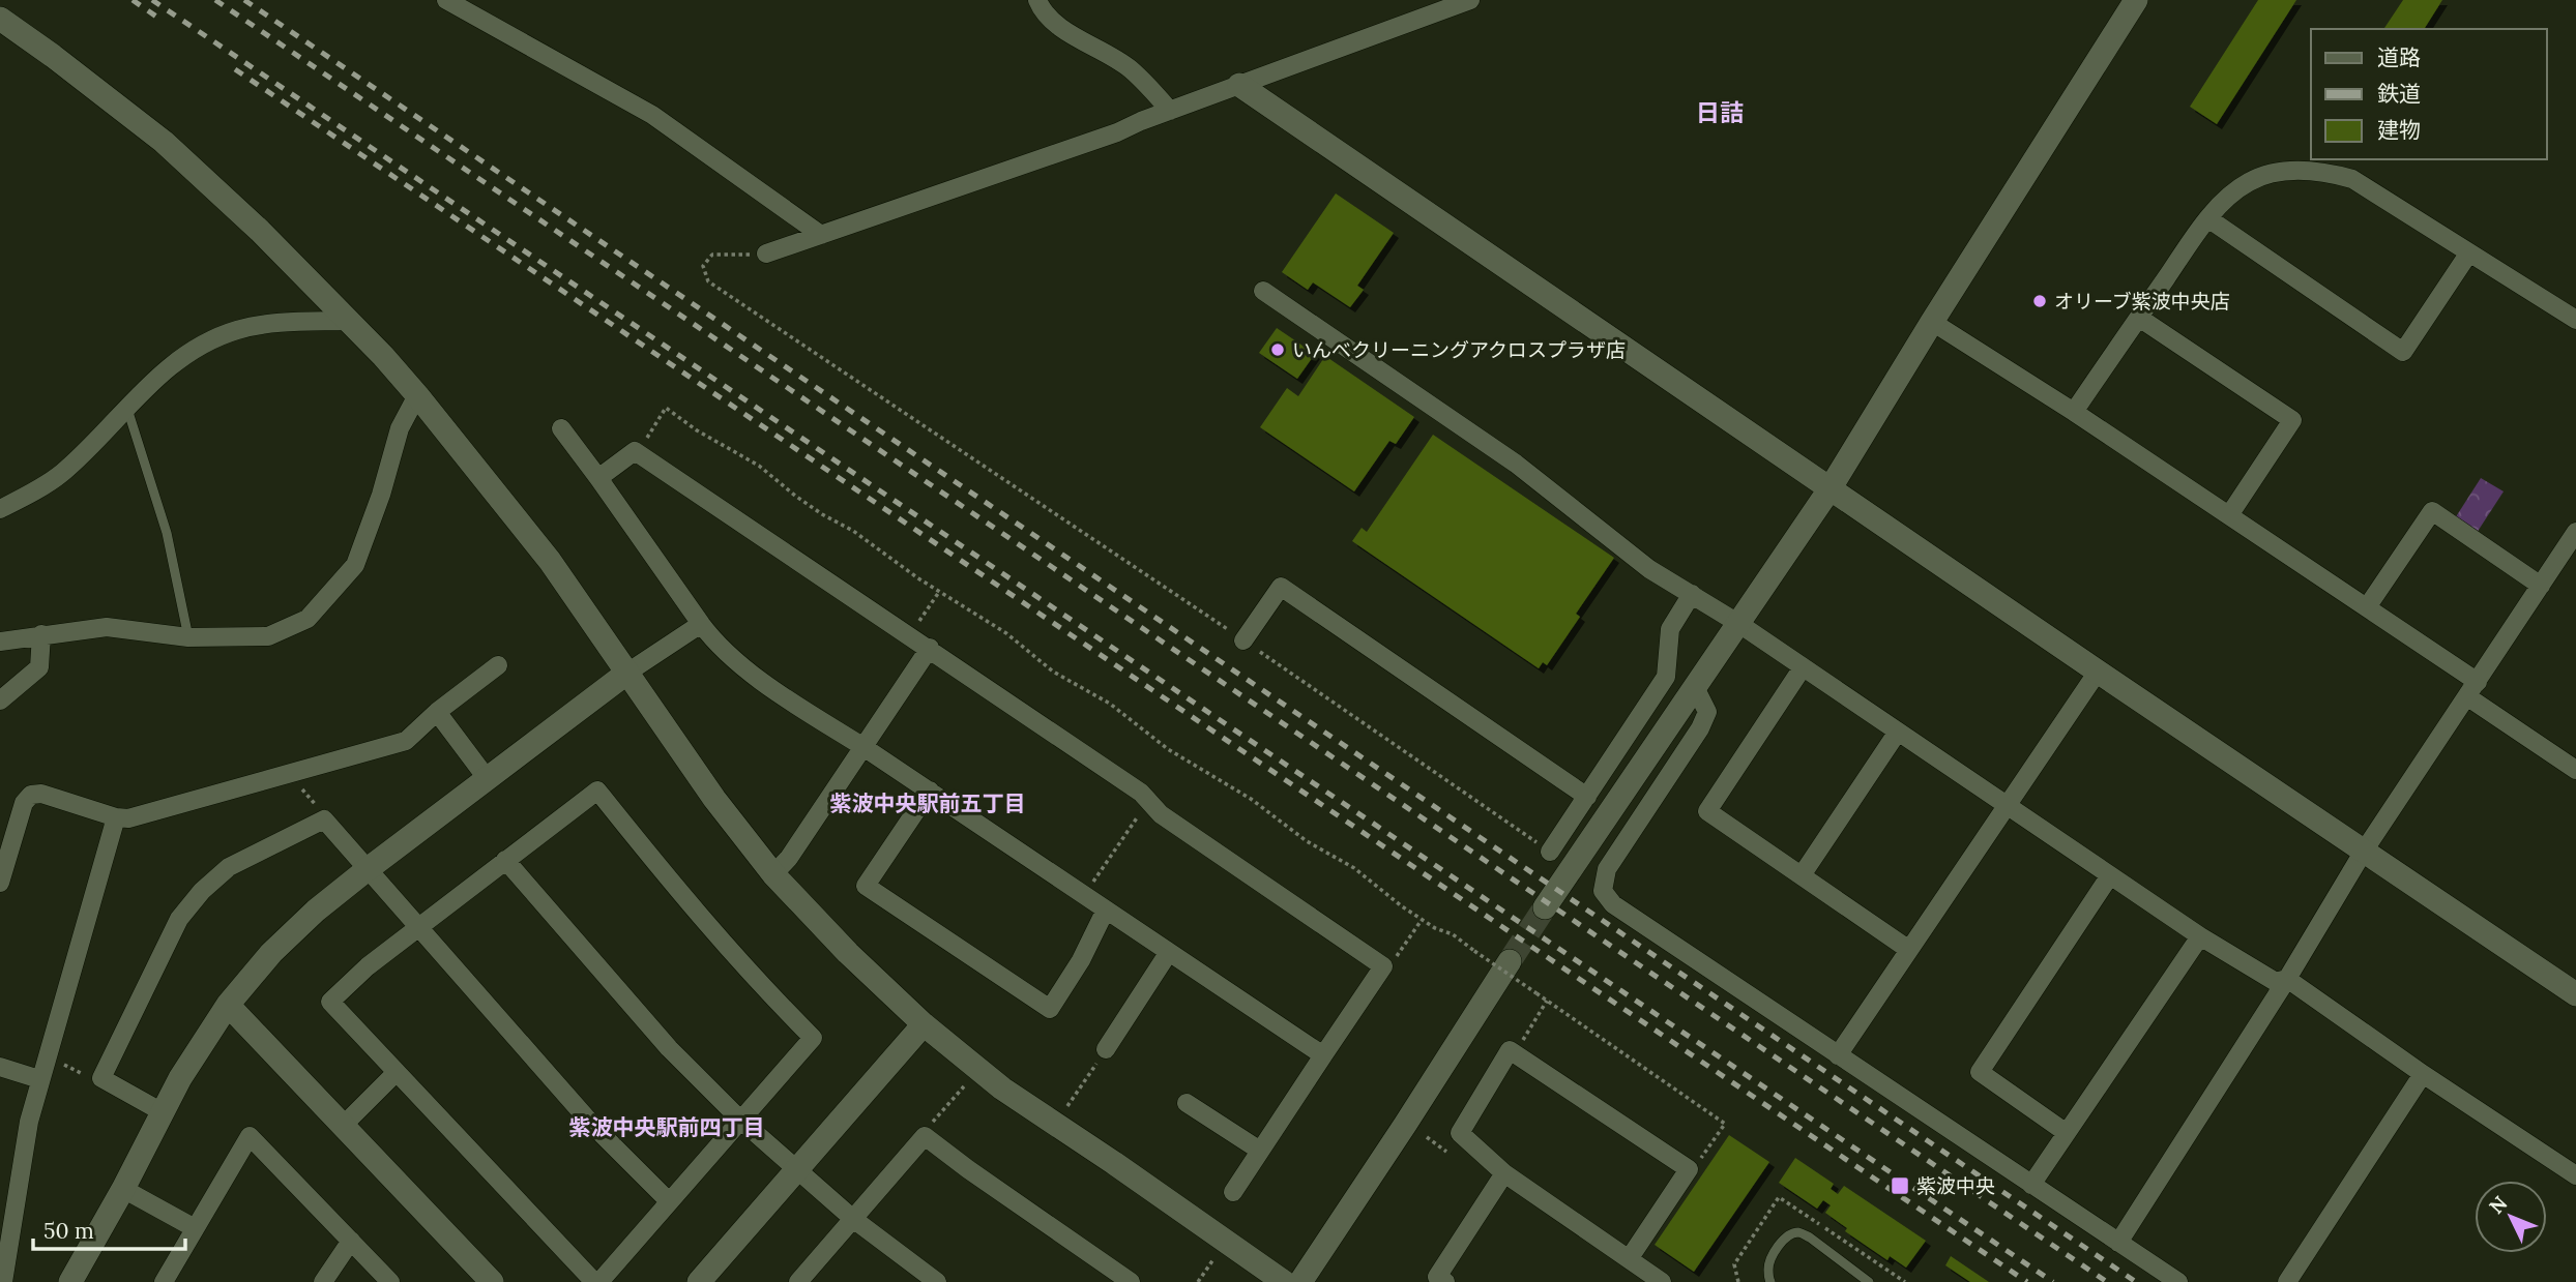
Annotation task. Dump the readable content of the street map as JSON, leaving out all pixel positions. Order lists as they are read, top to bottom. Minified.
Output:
{"districts":["日詰","紫波中央駅前五丁目","紫波中央駅前四丁目"],"places":{"other":["オリーブ紫波中央店","いんべクリーニングアクロスプラザ店"],"transit":["紫波中央"]},"legend":["道路","鉄道","建物"],"scale_bar":"50 m","north":"top left"}
